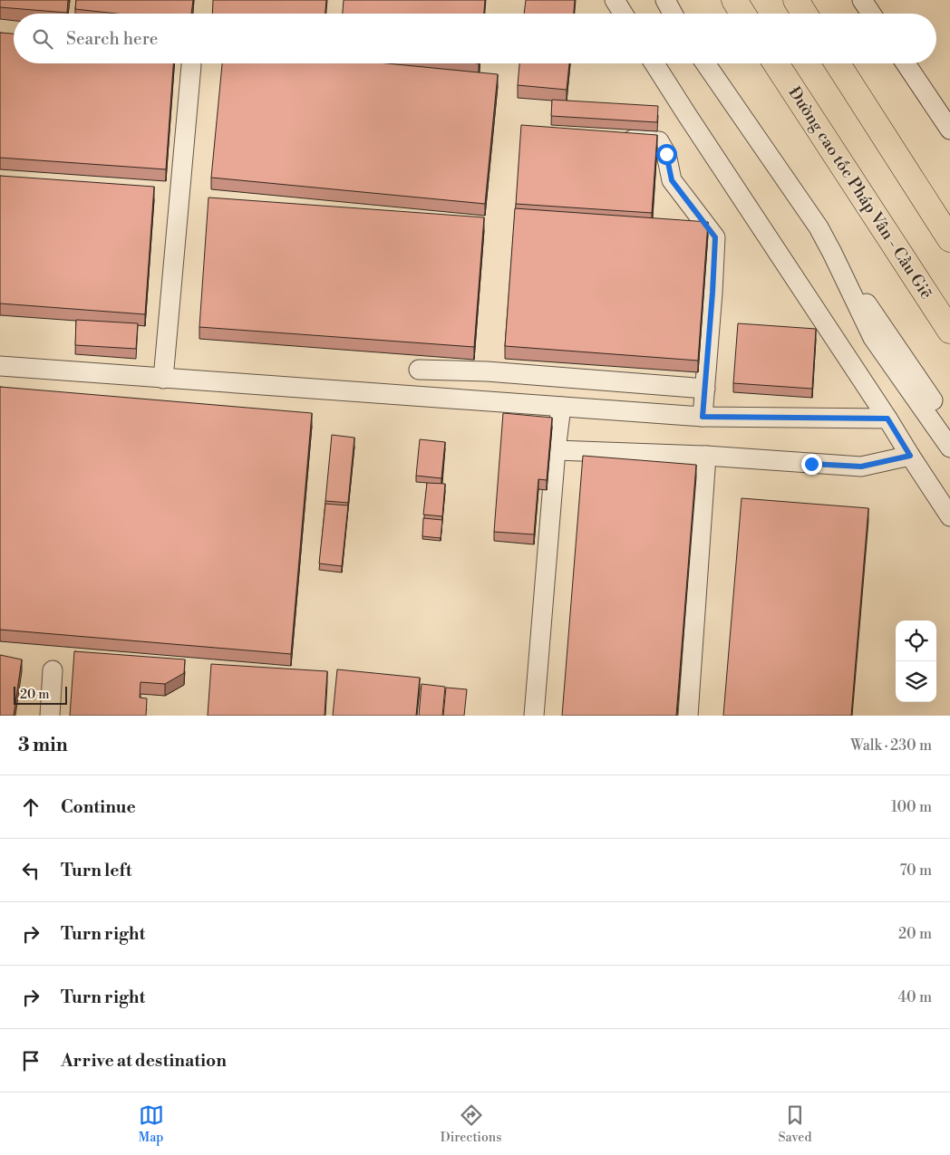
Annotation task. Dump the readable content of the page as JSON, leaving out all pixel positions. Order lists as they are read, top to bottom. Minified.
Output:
{"streets":{"highway":["Đường cao tốc Pháp Vân - Cầu Giẽ"]},"scale_bar":"20 m","page":{"search":"Search here","scale":"20 m","heading":["3 min","Walk · 230 m"],"list":[["Continue","100 m"],["Turn left","70 m"],["Turn right","20 m"],["Turn right","40 m"],"Arrive at destination"],"nav":["Map","Directions","Saved"]}}
